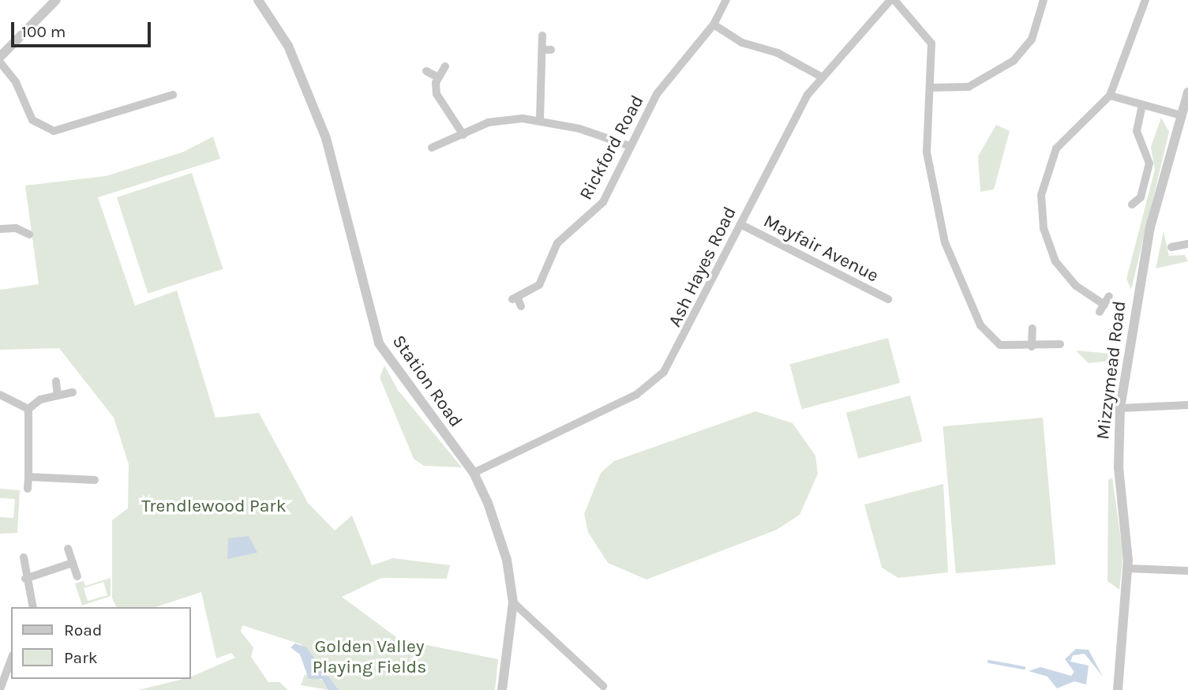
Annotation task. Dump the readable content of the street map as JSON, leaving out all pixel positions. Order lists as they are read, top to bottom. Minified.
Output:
{"streets":{"street":["Rickford Road","Mayfair Avenue","Ash Hayes Road","Mizzymead Road","Station Road"]},"crossings":[["Mayfair Avenue","Ash Hayes Road"],["Ash Hayes Road","Station Road"]],"parks":["Trendlewood Park","Golden Valley Playing Fields"],"legend":["Road","Park"],"scale_bar":"100 m"}
